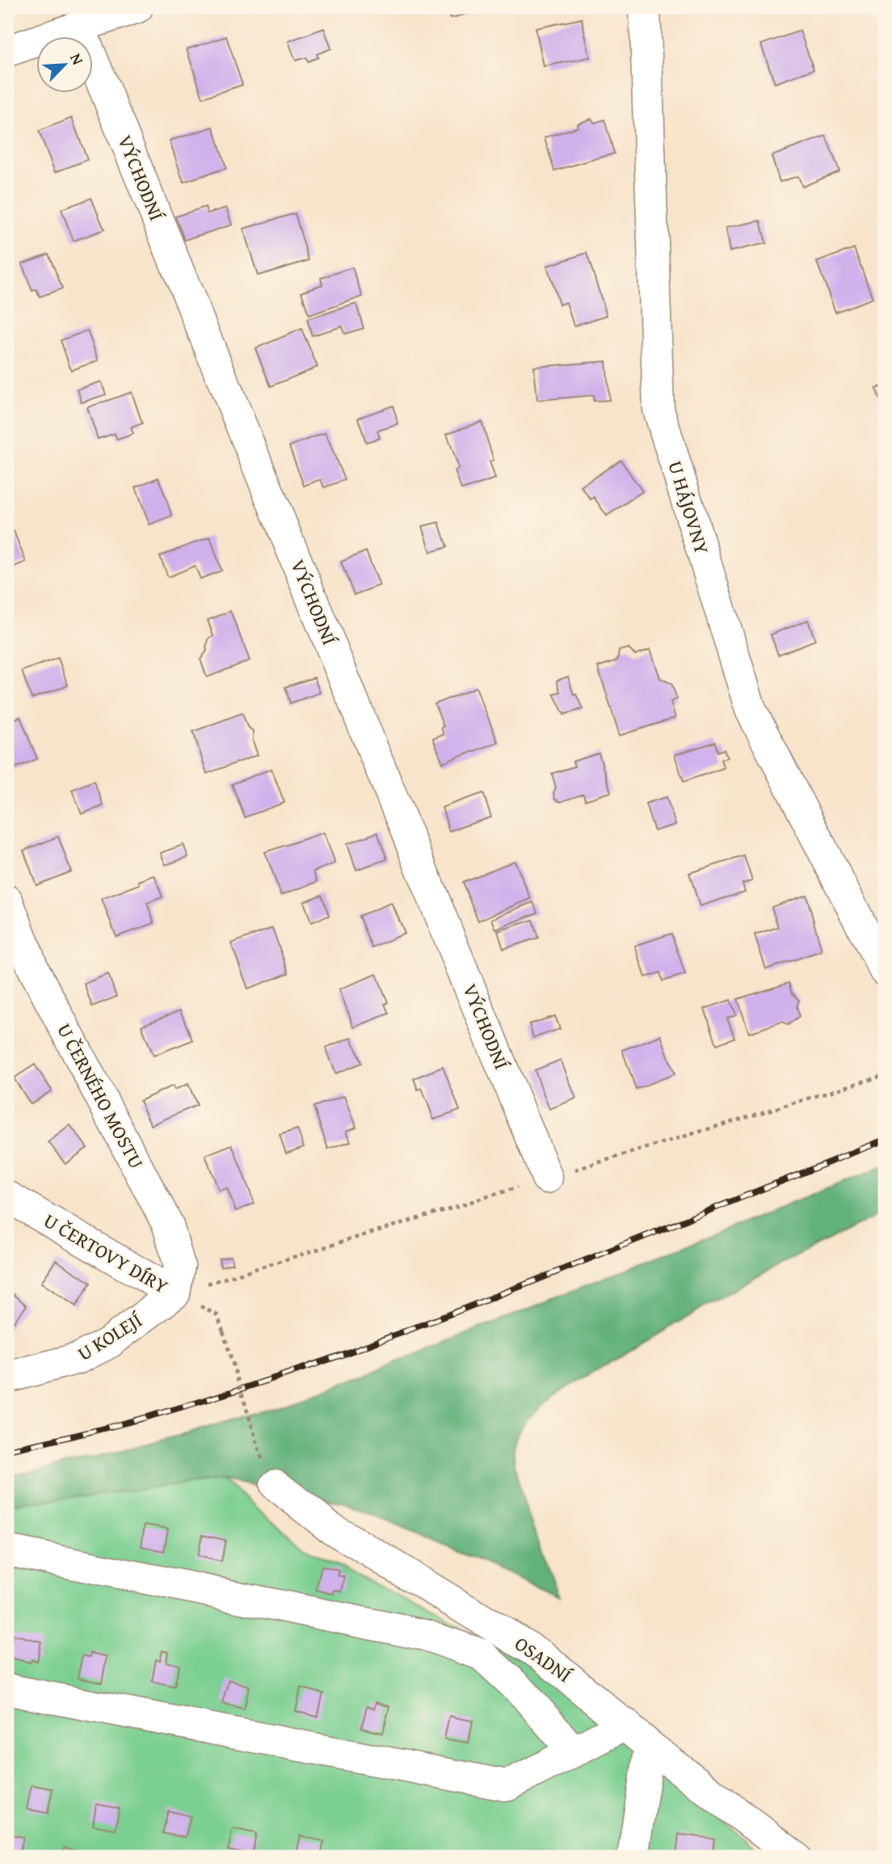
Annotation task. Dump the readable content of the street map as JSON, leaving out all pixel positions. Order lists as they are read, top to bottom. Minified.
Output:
{"streets":{"street":["VÝCHODNÍ","U HÁJOVNY","U ČERNÉHO MOSTU","U ČERTOVY DÍRY","U KOLEJÍ","OSADNÍ"]},"crossings":[["U ČERNÉHO MOSTU","U ČERTOVY DÍRY"],["U ČERNÉHO MOSTU","U KOLEJÍ"],["U ČERTOVY DÍRY","U KOLEJÍ"]],"north":"top right"}
